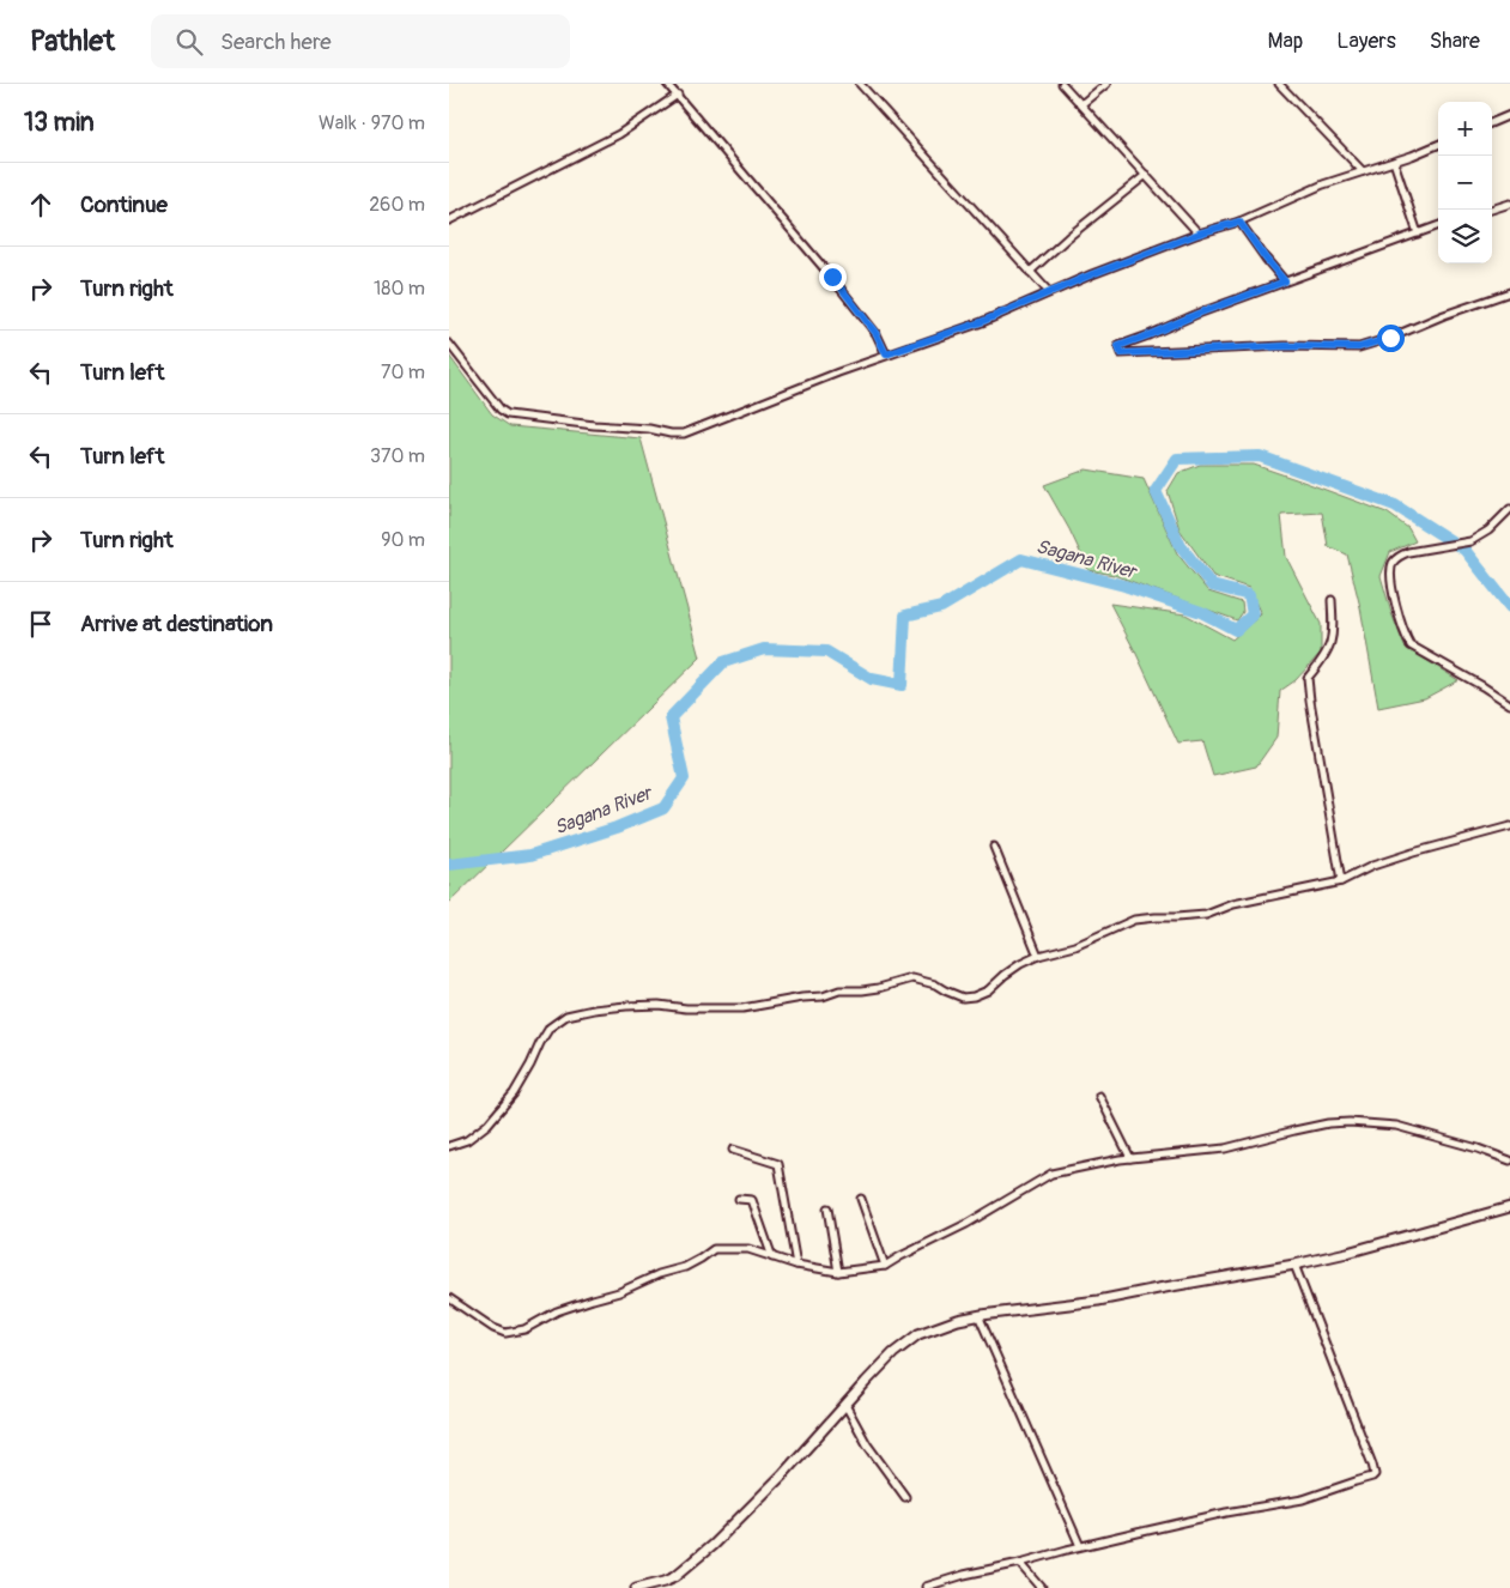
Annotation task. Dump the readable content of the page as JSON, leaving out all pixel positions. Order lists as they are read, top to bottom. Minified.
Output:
{"water":["Sagana River"],"page":{"header":"Pathlet","search":"Search here","nav":["Map","Layers","Share"],"heading":["13 min","Walk · 970 m"],"map_buttons":["+","−"],"list":[["Continue","260 m"],["Turn right","180 m"],["Turn left","70 m"],["Turn left","370 m"],["Turn right","90 m"],"Arrive at destination"]}}
